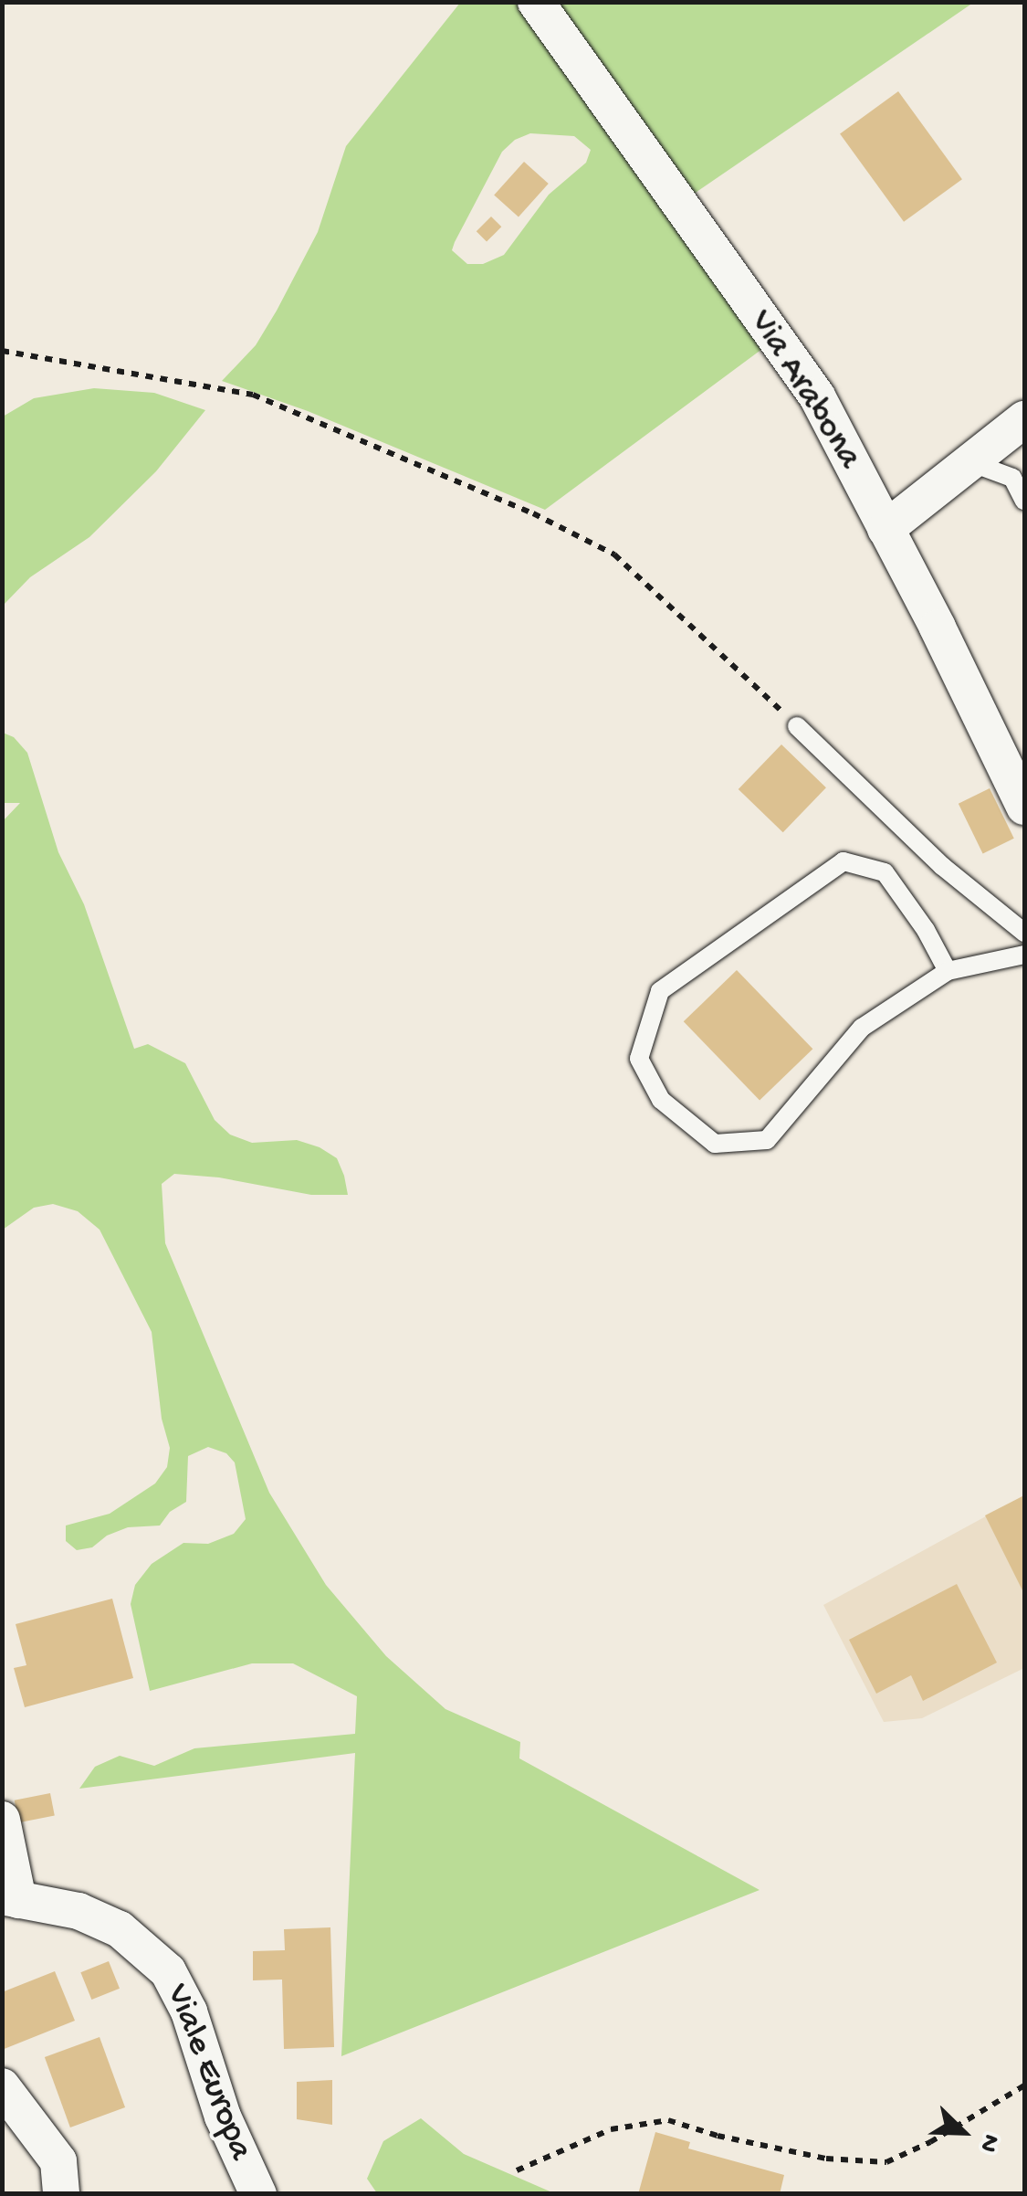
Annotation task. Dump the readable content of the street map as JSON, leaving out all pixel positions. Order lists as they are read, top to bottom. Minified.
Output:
{"streets":{"street":["Via Arabona","Viale Europa"]},"north":"bottom right"}
